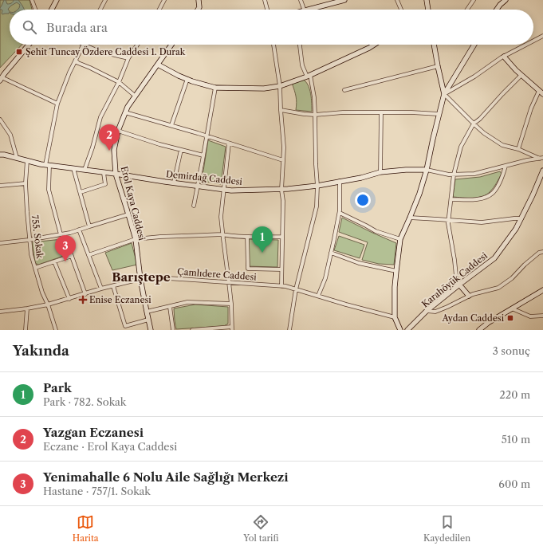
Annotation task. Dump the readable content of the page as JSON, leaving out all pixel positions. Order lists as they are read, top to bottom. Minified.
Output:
{"streets":{"street":["Demirdağ Caddesi","Erol Kaya Caddesi","755. Sokak","Çamlıdere Caddesi","Karahöyük Caddesi"]},"crossings":[["Demirdağ Caddesi","Erol Kaya Caddesi"],["Demirdağ Caddesi","755. Sokak"],["Erol Kaya Caddesi","Çamlıdere Caddesi"],["755. Sokak","Çamlıdere Caddesi"]],"districts":["Barıştepe"],"places":{"transit":["Şehit Tuncay Özdere Caddesi 1. Durak","Aydan Caddesi"],"health":["Enise Eczanesi"]},"page":{"search":"Burada ara","pins":["2","1","3"],"heading":["Yakında","3 sonuç"],"list":[{"mark":"1","name":"Park","note":"Park · 782. Sokak","value":"220 m"},{"mark":"2","name":"Yazgan Eczanesi","note":"Eczane · Erol Kaya Caddesi","value":"510 m"},{"mark":"3","name":"Yenimahalle 6 Nolu Aile Sağlığı Merkezi","note":"Hastane · 757/1. Sokak","value":"600 m"}],"nav":["Harita","Yol tarifi","Kaydedilen"]}}
